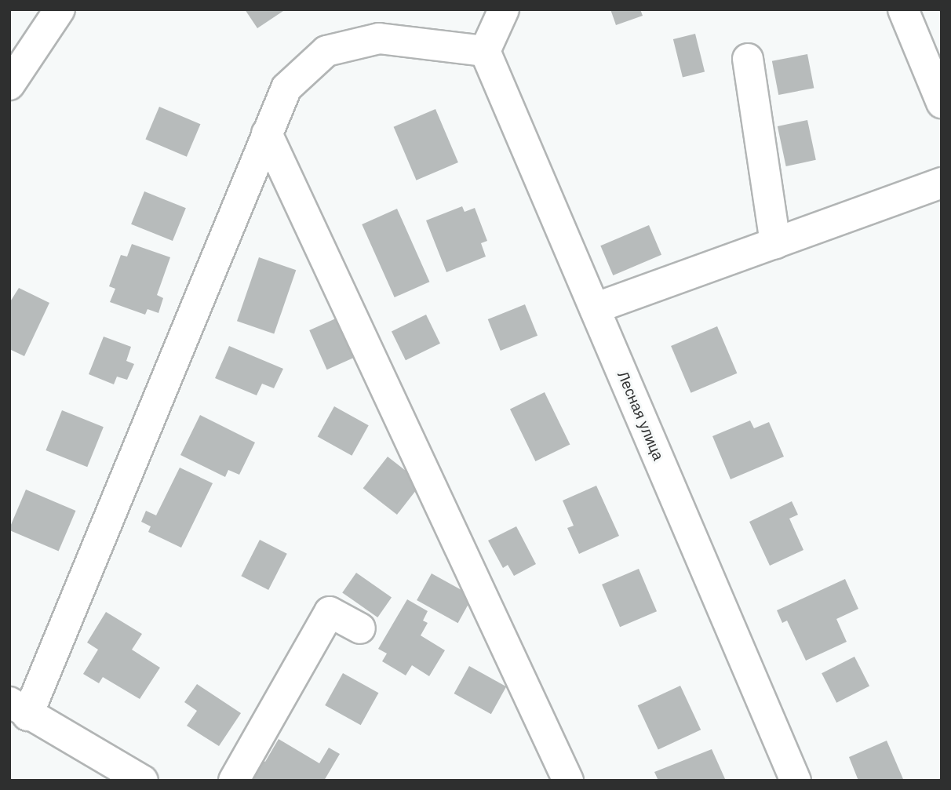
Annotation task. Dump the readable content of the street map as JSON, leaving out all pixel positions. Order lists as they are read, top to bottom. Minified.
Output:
{"streets":{"street":["Лесная улица"]}}
